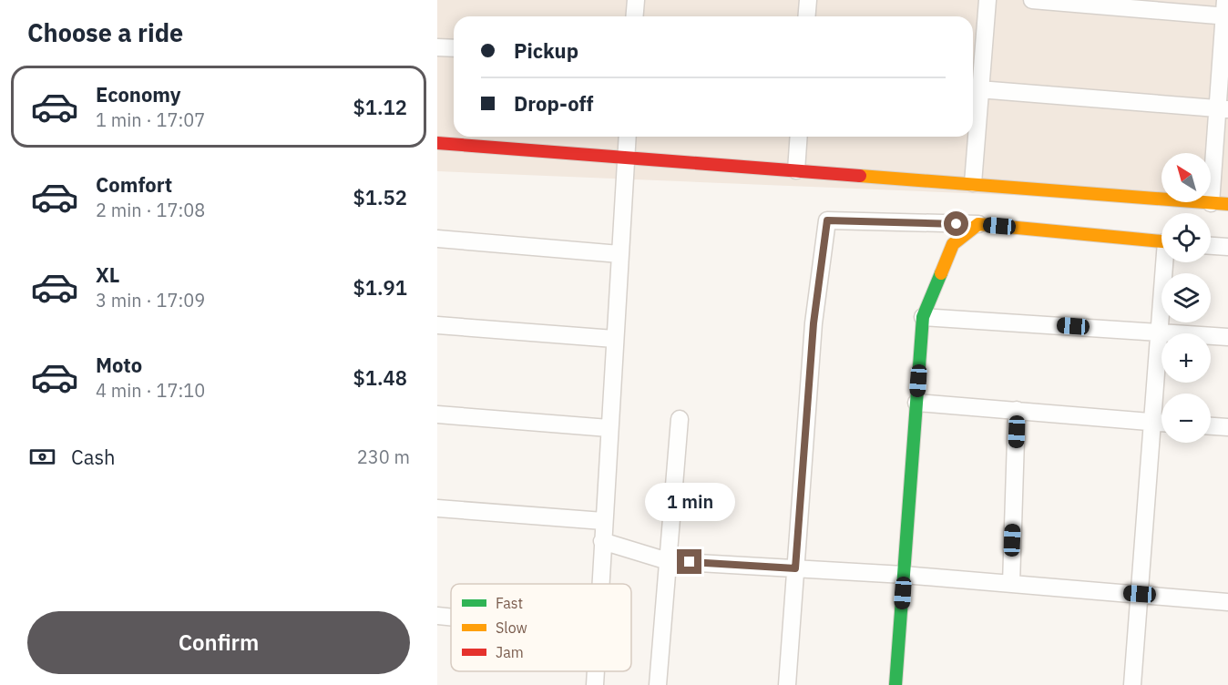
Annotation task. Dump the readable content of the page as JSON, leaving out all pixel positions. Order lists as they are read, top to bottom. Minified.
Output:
{"legend":["Fast","Slow","Jam"],"north":"top left","page":{"heading":"Choose a ride","banner":["Pickup","Drop-off"],"list":[{"name":"Economy","note":"1 min · 17:07","value":"$1.12"},{"name":"Comfort","note":"2 min · 17:08","value":"$1.52"},{"name":"XL","note":"3 min · 17:09","value":"$1.91"},{"name":"Moto","note":"4 min · 17:10","value":"$1.48"}],"map_buttons":["+","−"],"pay":["Cash","230 m"],"bubble":"1 min","buttons":"Confirm"}}
